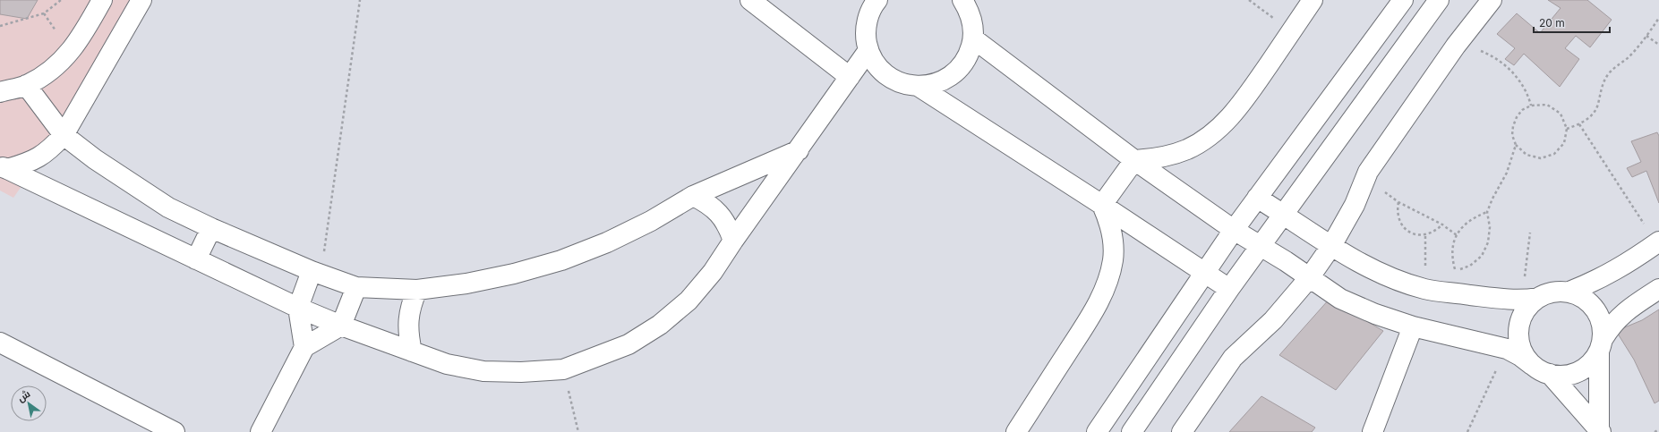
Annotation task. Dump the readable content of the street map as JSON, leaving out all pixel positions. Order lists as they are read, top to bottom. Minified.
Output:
{"scale_bar":"20 m","north":"top left"}
